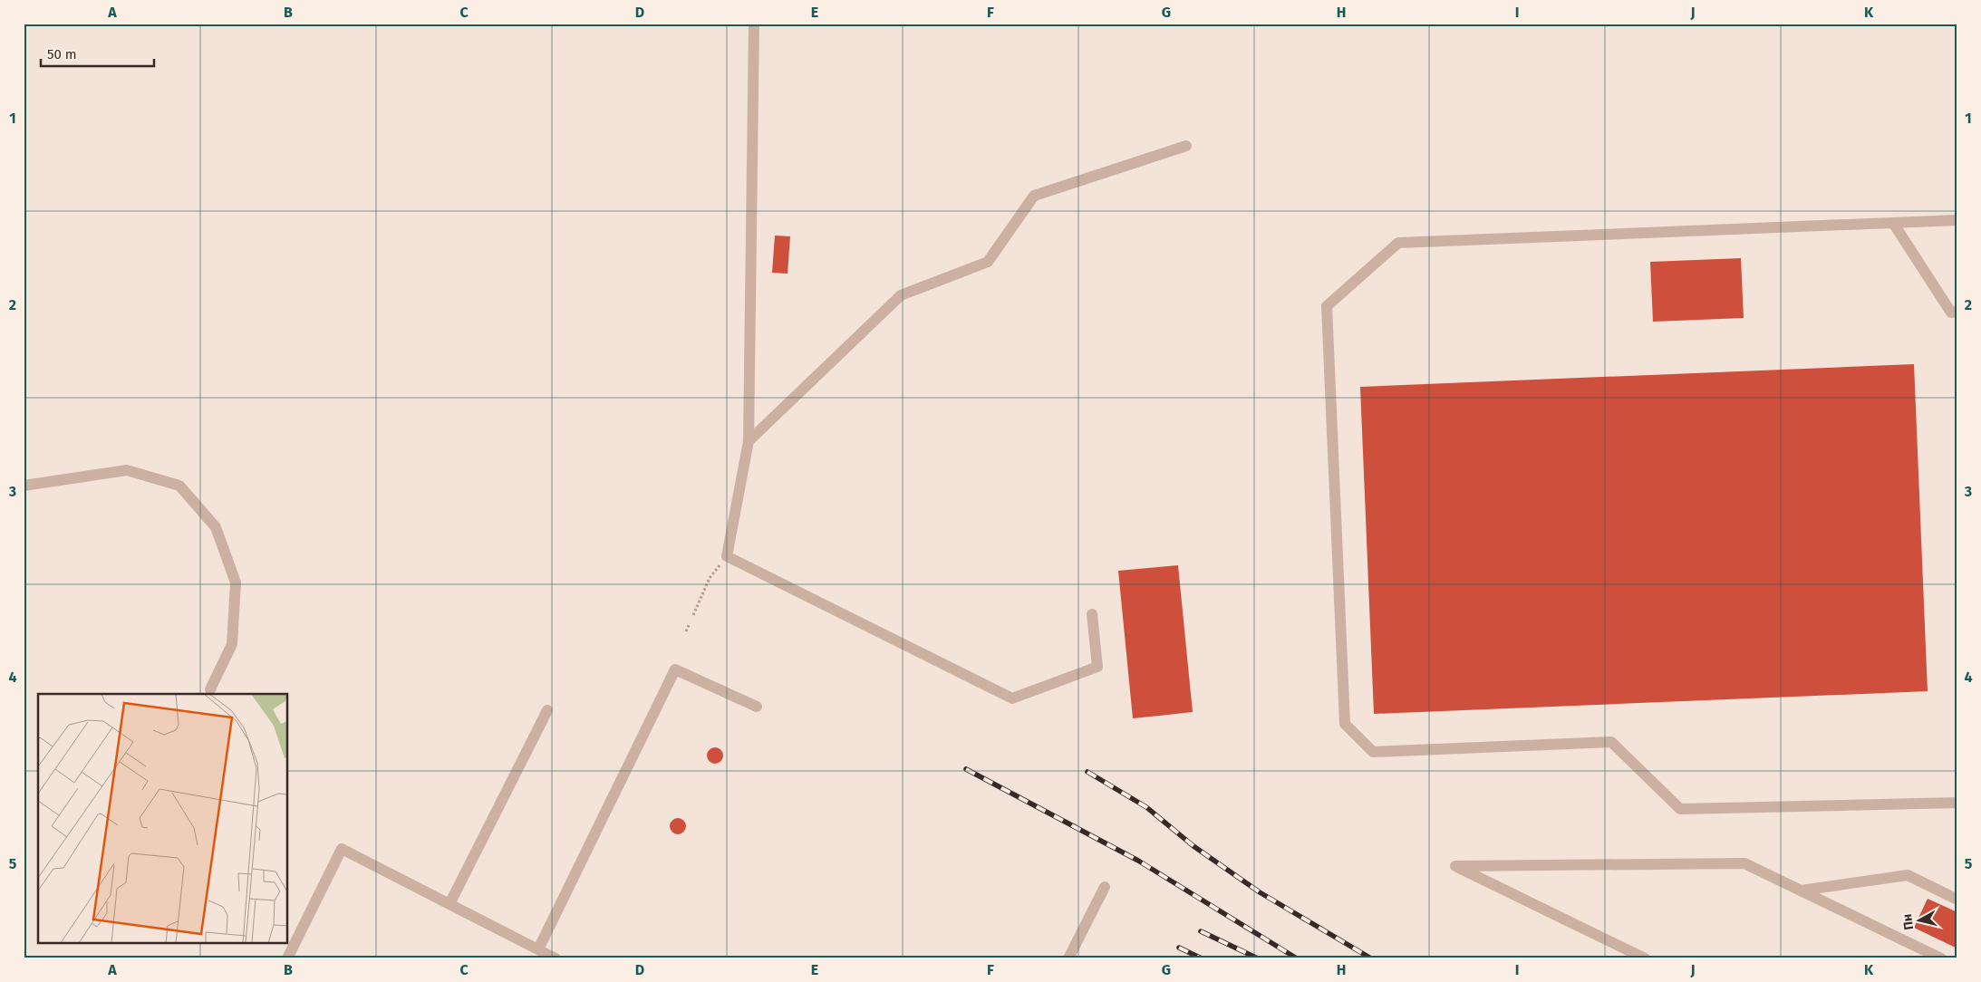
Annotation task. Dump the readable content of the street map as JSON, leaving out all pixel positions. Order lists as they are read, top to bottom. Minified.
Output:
{"scale_bar":"50 m","north":"left","grid":{"columns":["A","B","C","D","E","F","G","H","I","J","K"],"rows":["1","2","3","4","5"]}}
